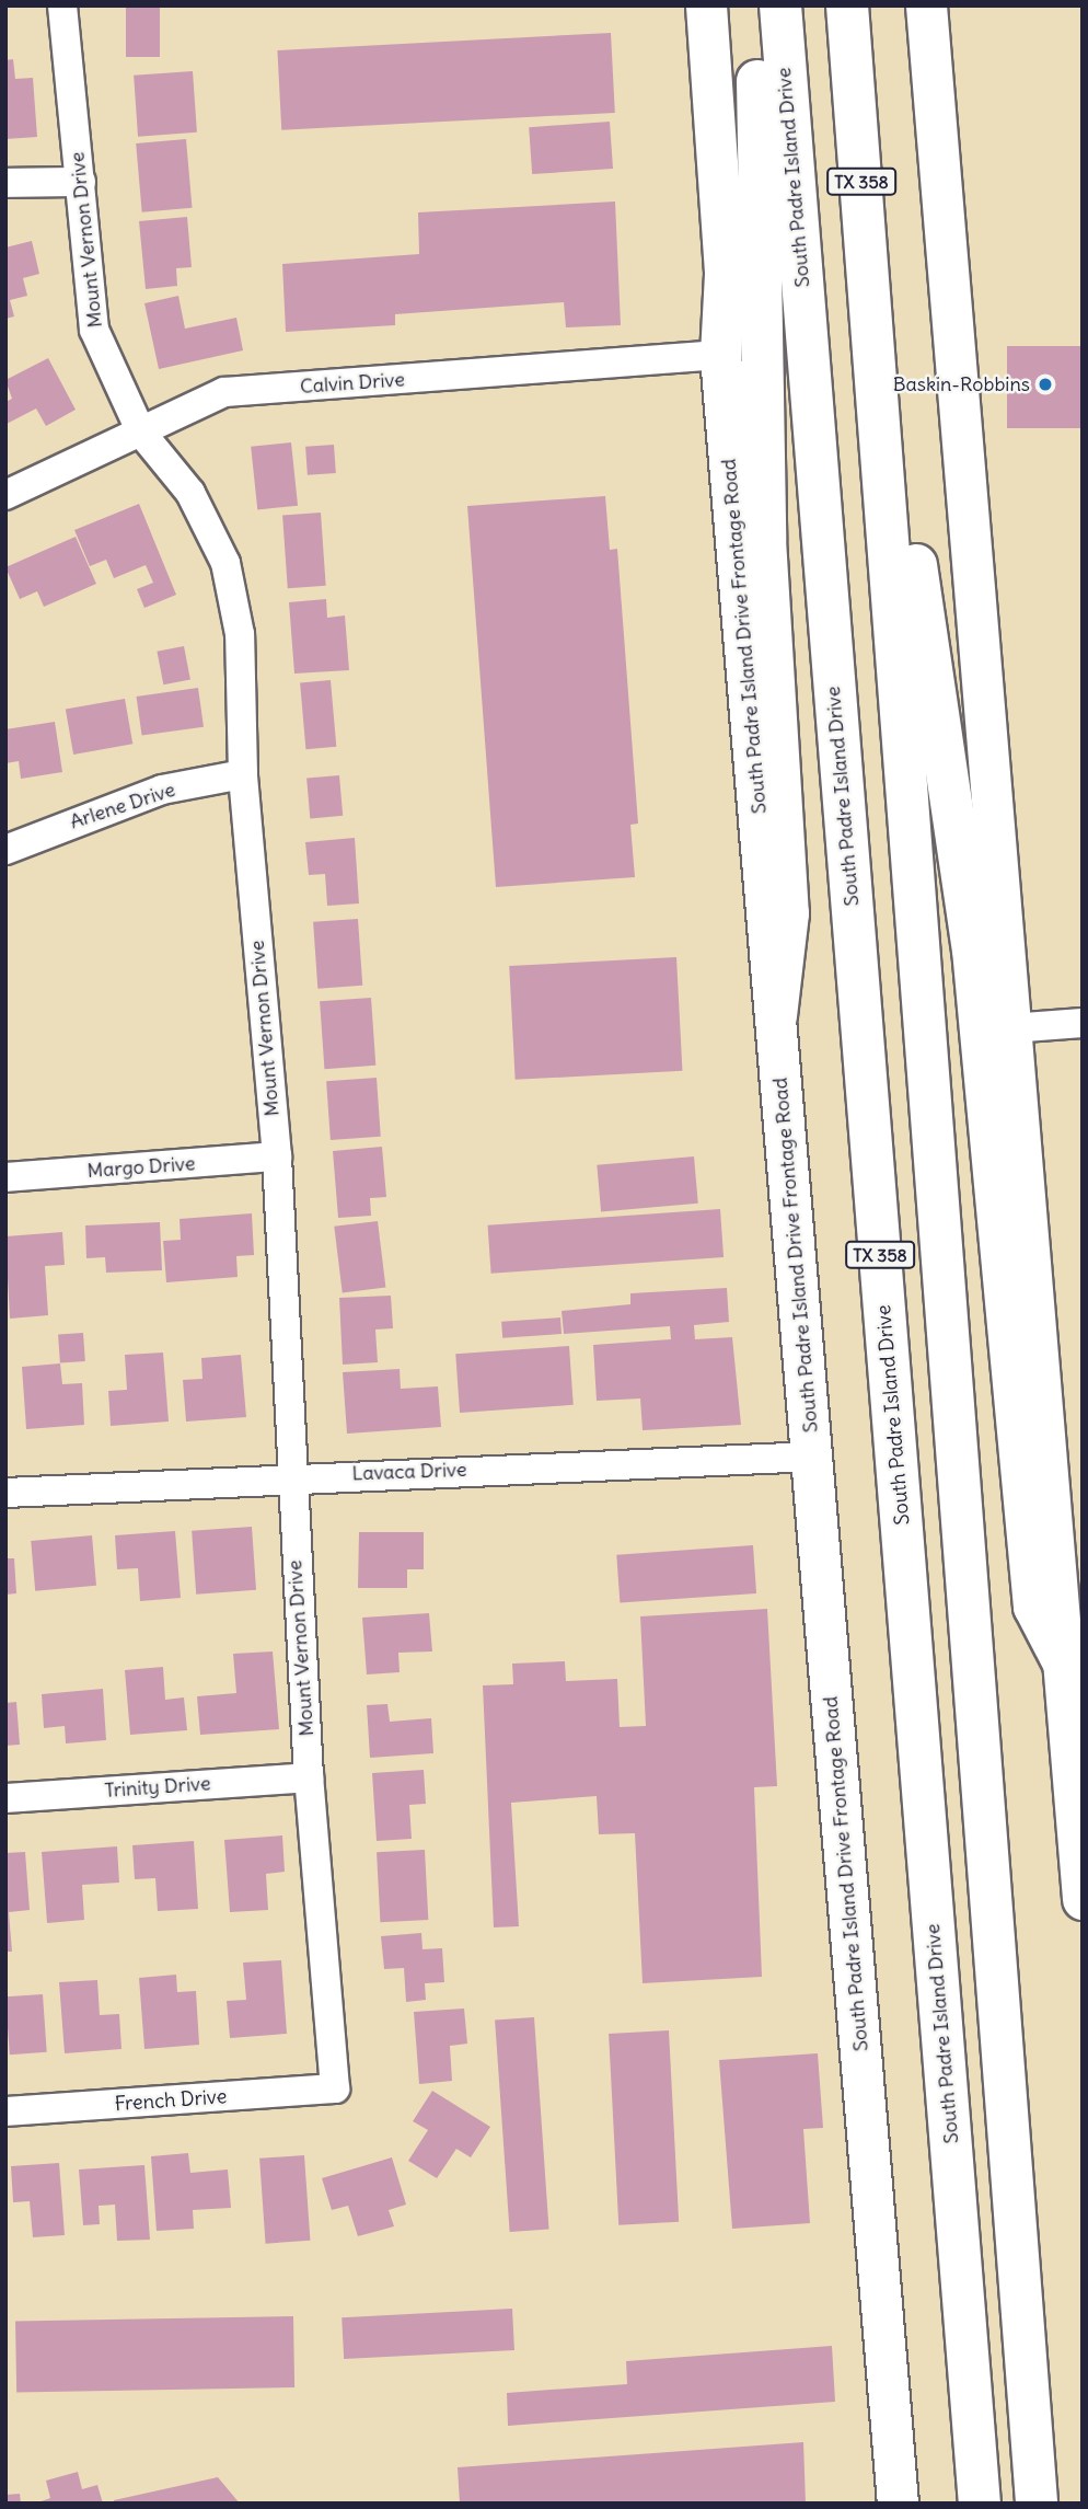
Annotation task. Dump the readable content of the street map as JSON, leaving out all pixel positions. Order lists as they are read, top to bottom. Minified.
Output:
{"streets":{"highway":["South Padre Island Drive","TX 358"],"main road":["South Padre Island Drive Frontage Road"],"street":["Mount Vernon Drive","Calvin Drive","Arlene Drive","Margo Drive","Lavaca Drive","Trinity Drive","French Drive"]},"crossings":[["Mount Vernon Drive","Calvin Drive"],["Mount Vernon Drive","Arlene Drive"],["Mount Vernon Drive","Margo Drive"],["Mount Vernon Drive","Lavaca Drive"],["Mount Vernon Drive","Trinity Drive"],["Mount Vernon Drive","French Drive"],["Calvin Drive","South Padre Island Drive Frontage Road"],["South Padre Island Drive Frontage Road","Lavaca Drive"]],"places":["Baskin-Robbins"]}
